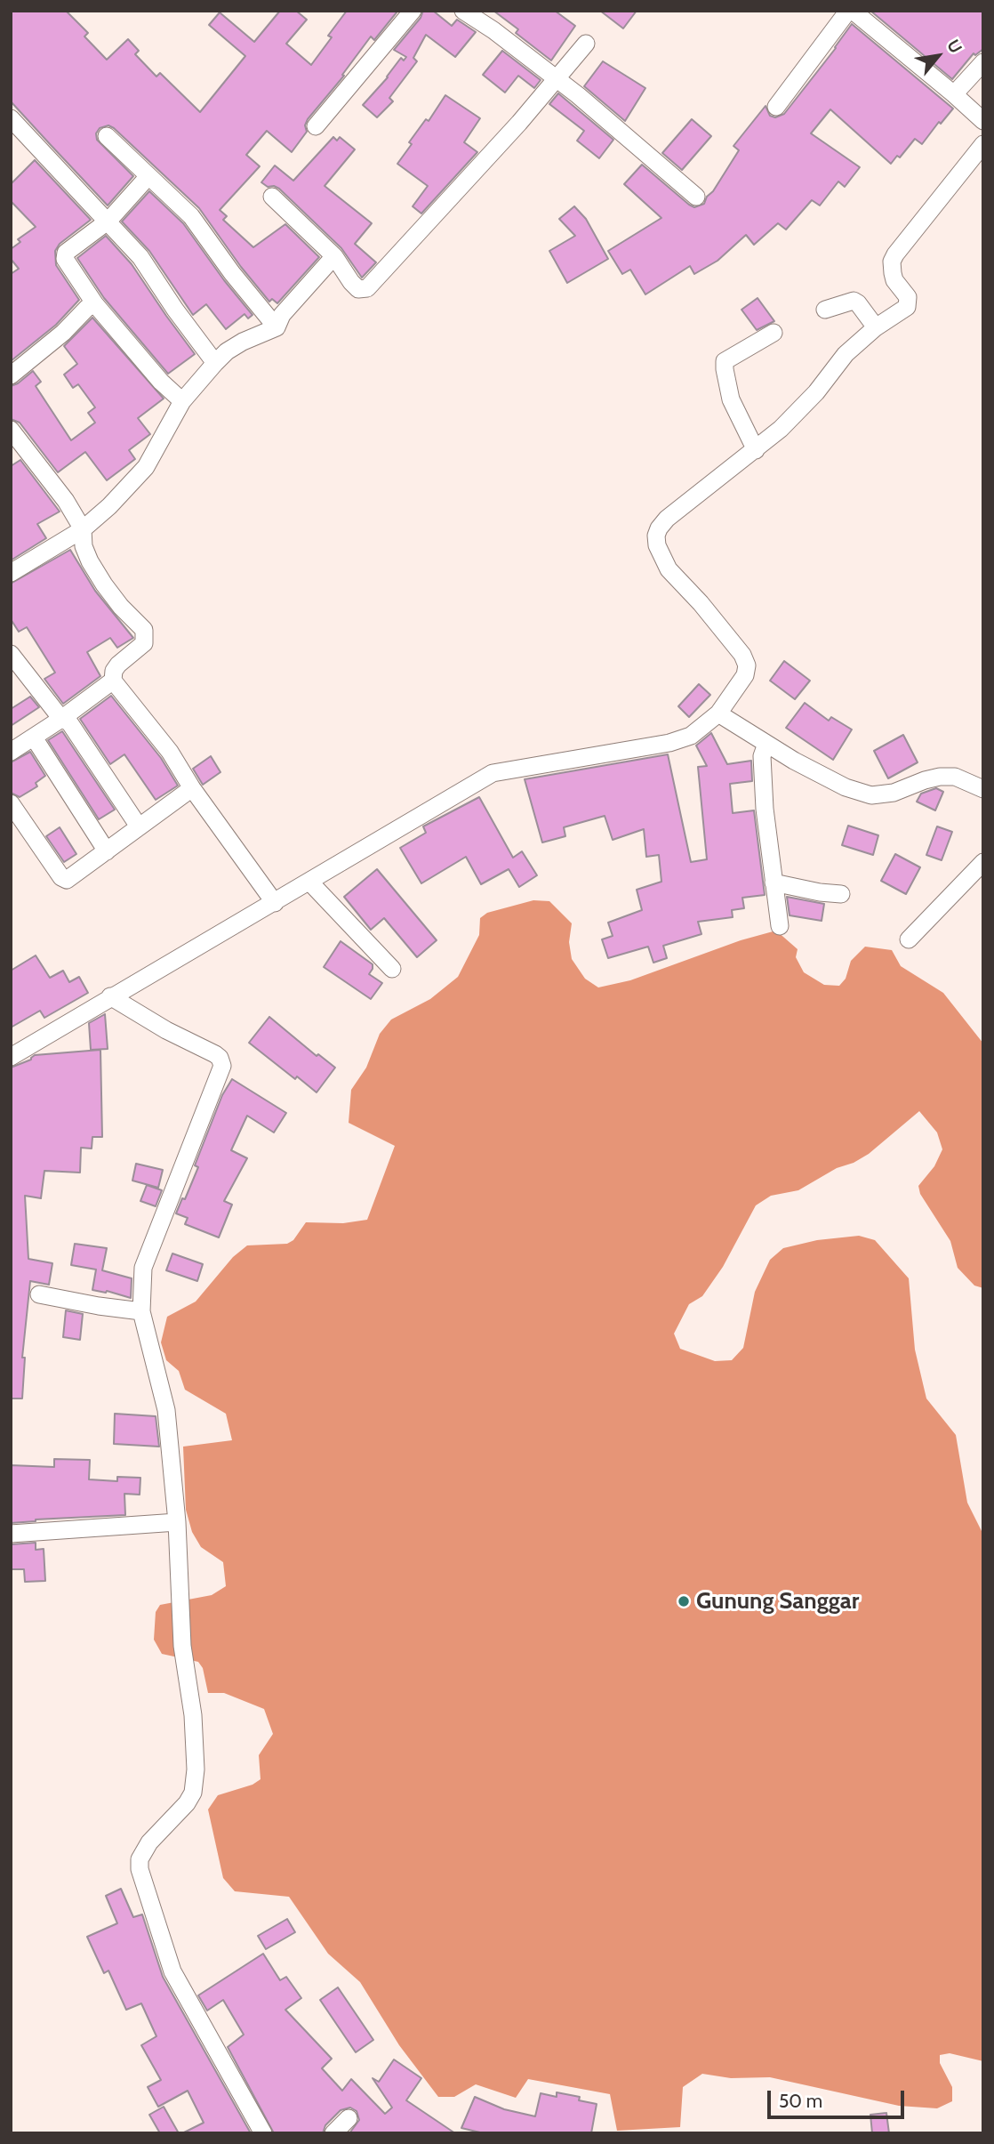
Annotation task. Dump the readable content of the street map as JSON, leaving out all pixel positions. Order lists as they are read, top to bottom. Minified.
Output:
{"places":["Gunung Sanggar"],"scale_bar":"50 m","north":"top right"}
